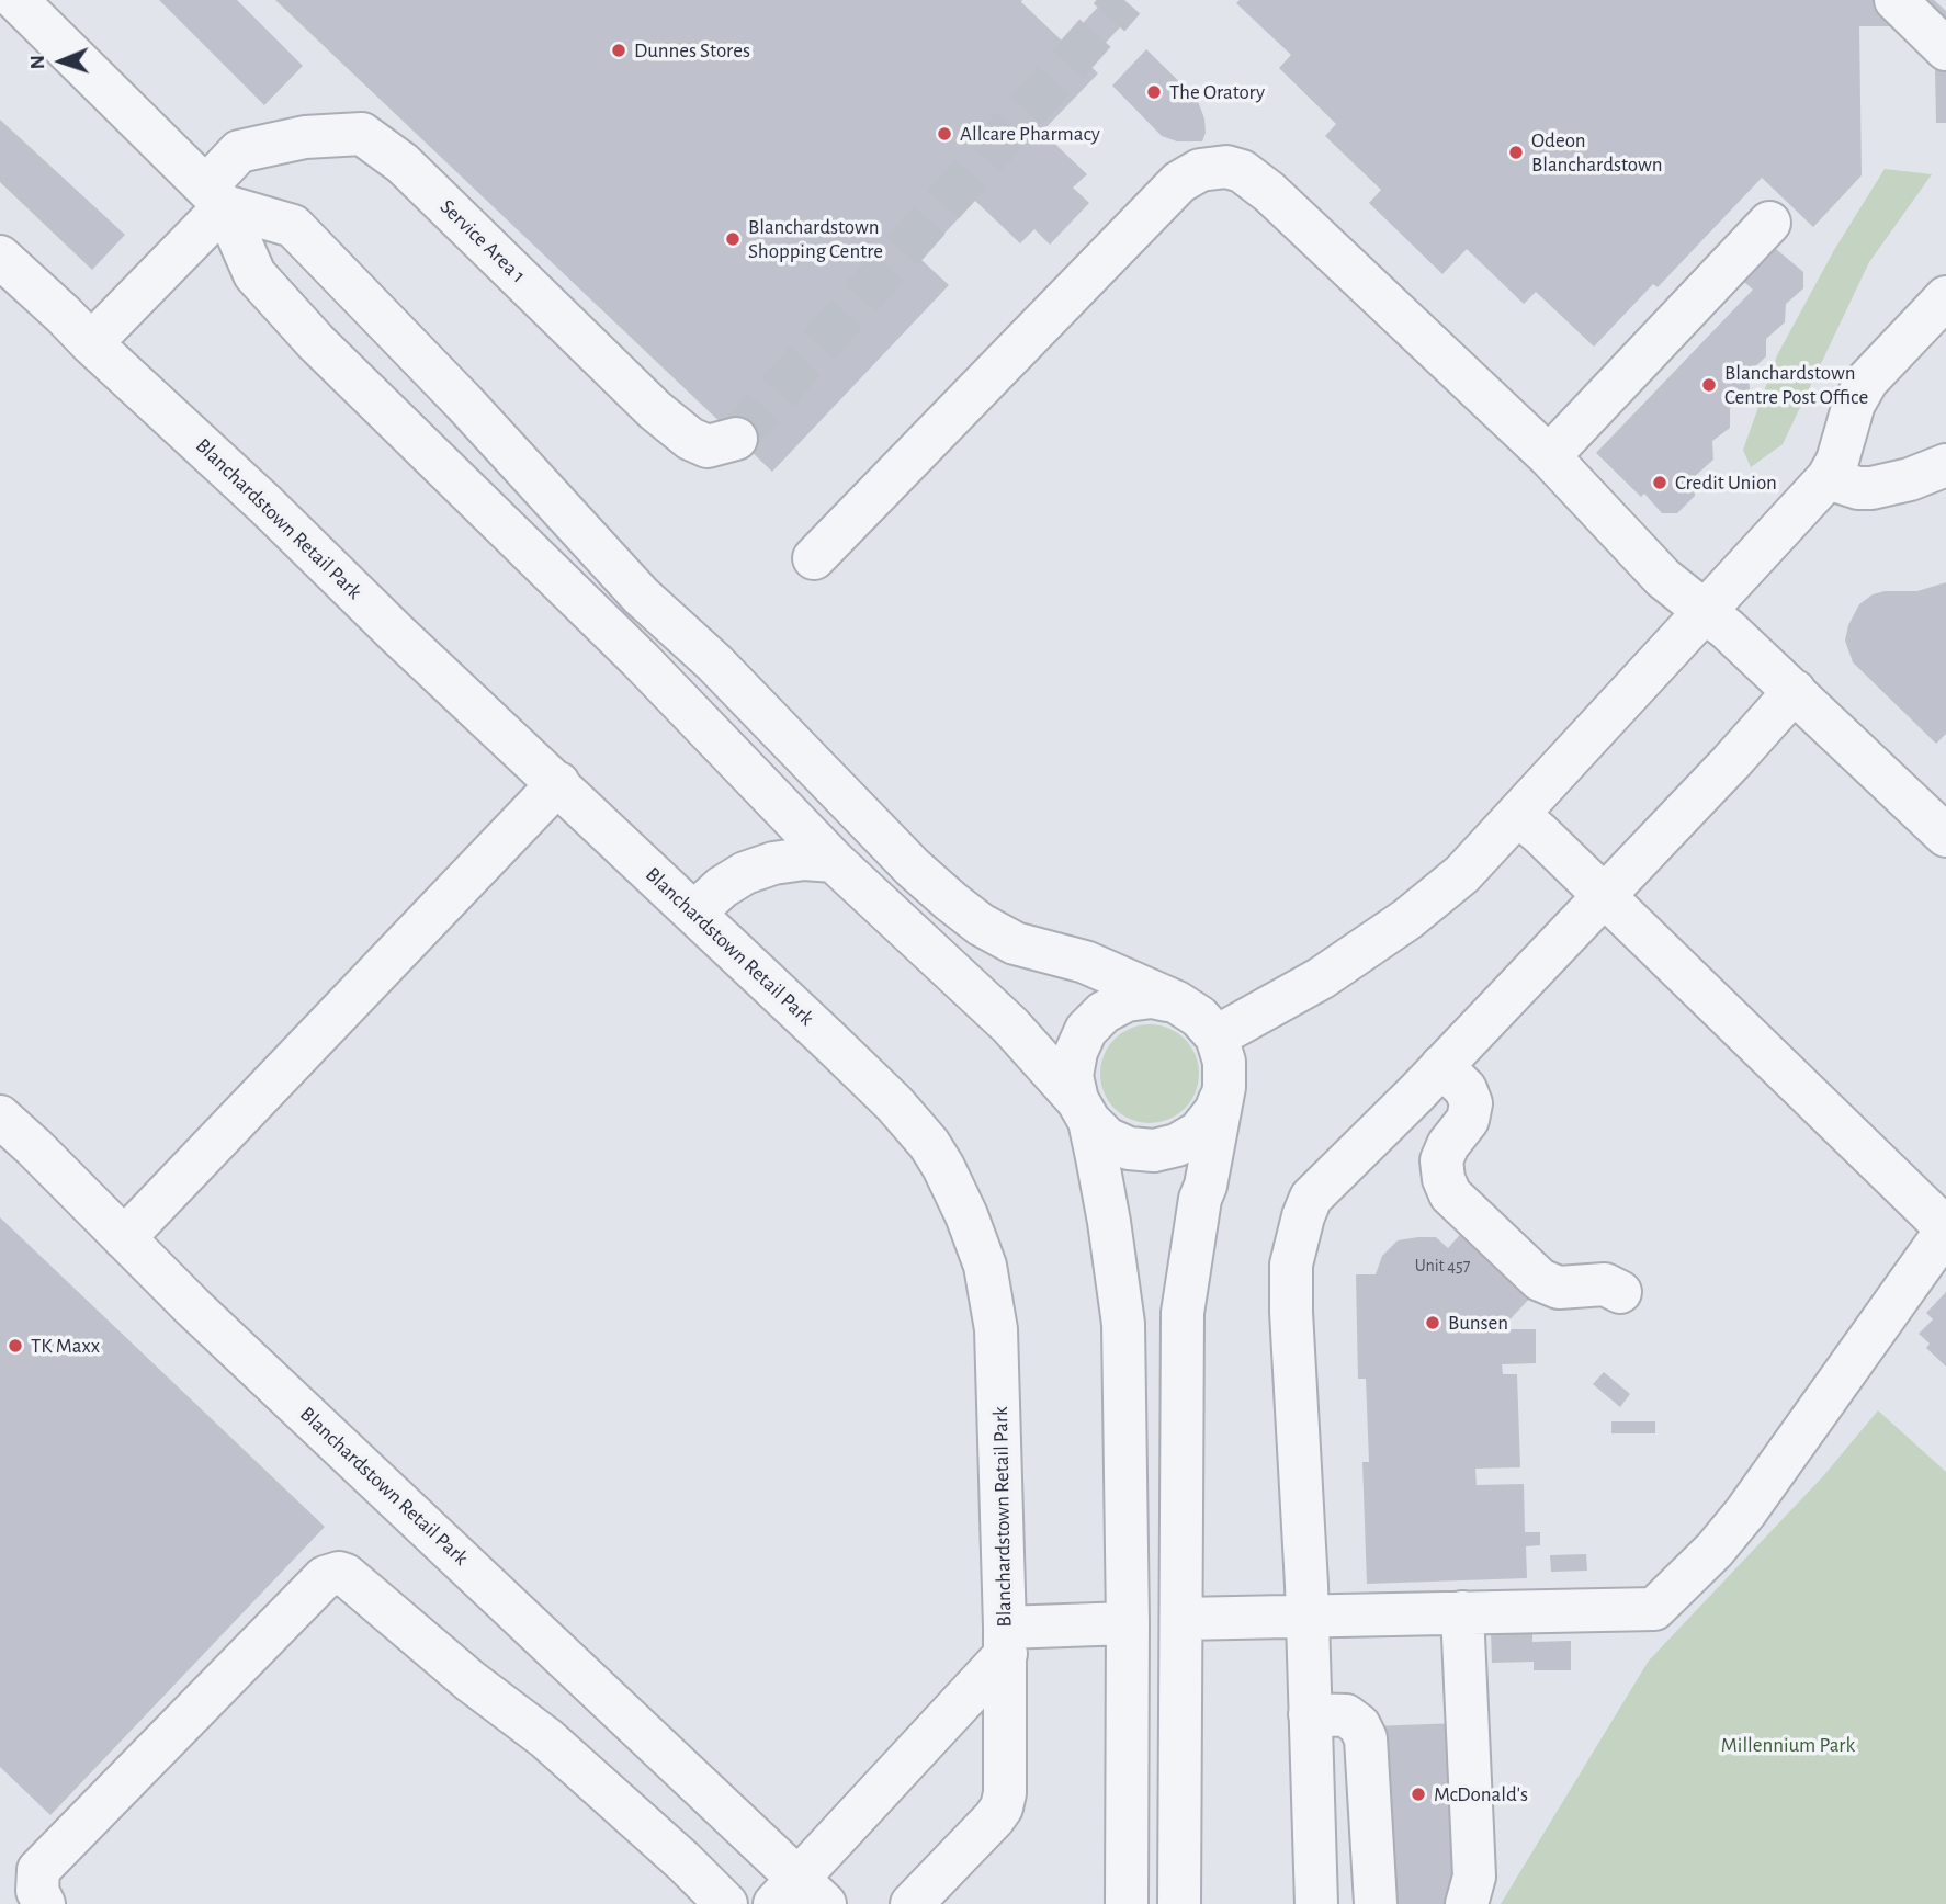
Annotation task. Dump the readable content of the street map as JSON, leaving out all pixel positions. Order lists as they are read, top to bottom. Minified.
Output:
{"streets":{"street":["Service Area 1","Blanchardstown Retail Park"]},"parks":["Millennium Park"],"places":["Dunnes Stores","The Oratory","Allcare Pharmacy","Odeon Blanchardstown","Blanchardstown Shopping Centre","Blanchardstown Centre Post Office","Credit Union","Bunsen","TK Maxx","McDonald's"],"house_numbers":["Unit 457"],"north":"left"}
